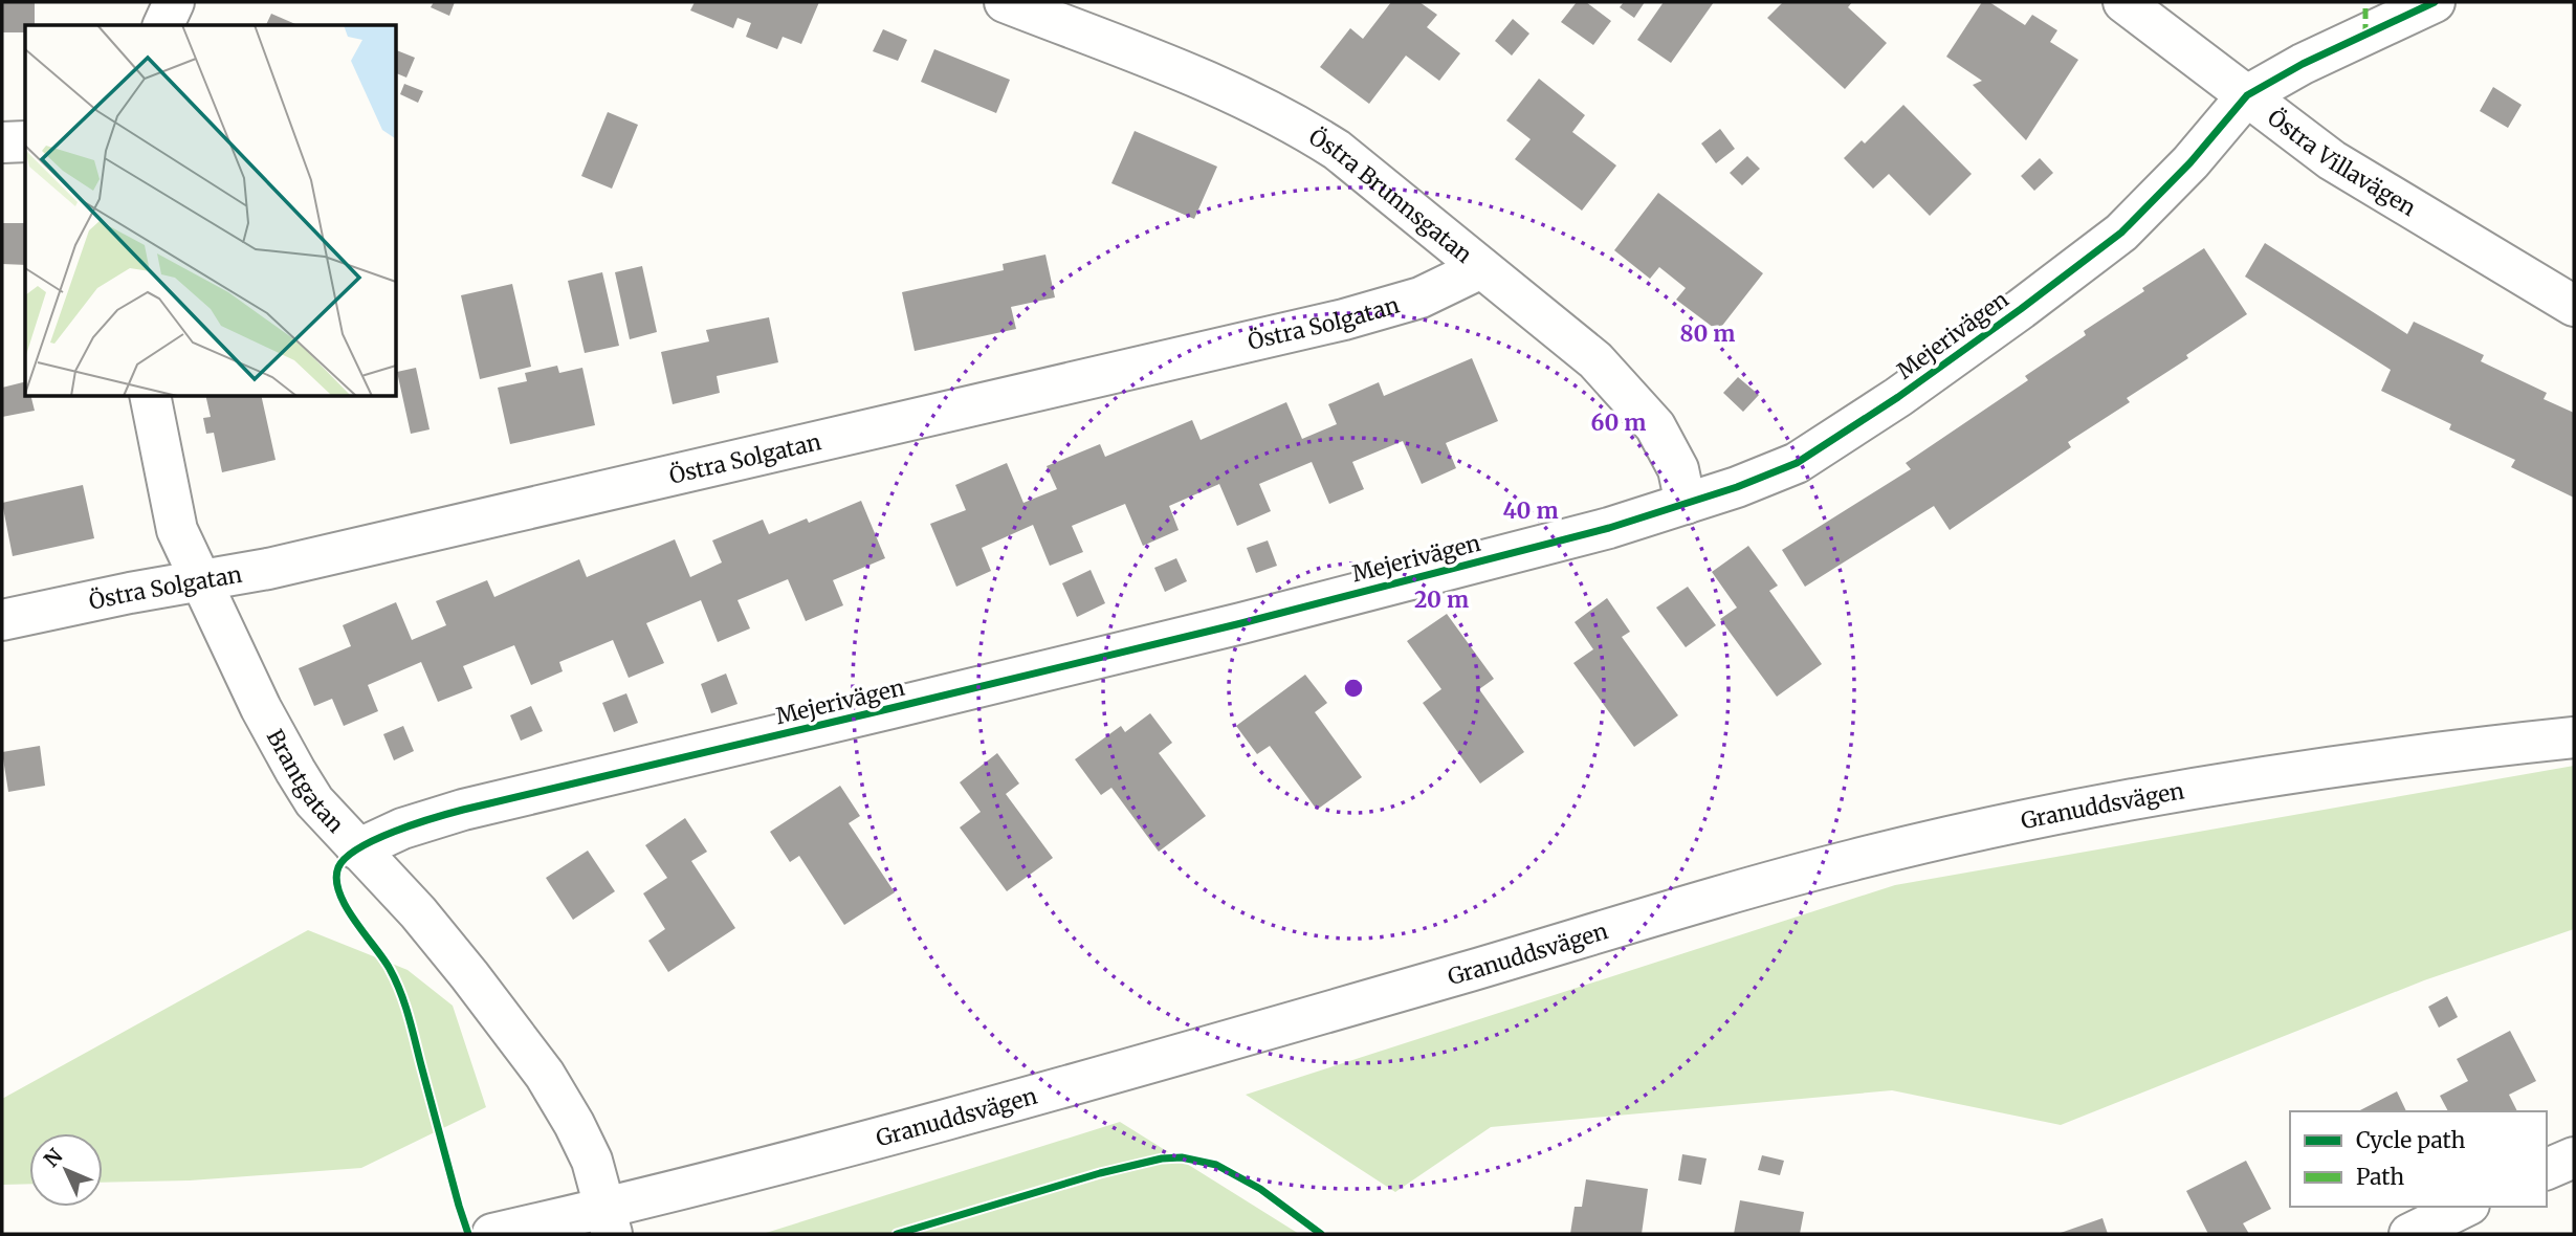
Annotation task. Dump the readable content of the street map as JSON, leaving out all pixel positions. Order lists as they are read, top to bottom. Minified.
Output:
{"streets":{"street":["Östra Villavägen","Östra Brunnsgatan","Östra Solgatan","Mejerivägen","Brantgatan","Granuddsvägen"]},"crossings":[["Östra Villavägen","Mejerivägen"],["Östra Brunnsgatan","Östra Solgatan"],["Östra Brunnsgatan","Mejerivägen"],["Östra Solgatan","Brantgatan"],["Mejerivägen","Brantgatan"],["Brantgatan","Granuddsvägen"]],"legend":["Cycle path","Path"],"north":"top left","rings":["80 m","60 m","40 m","20 m"]}
